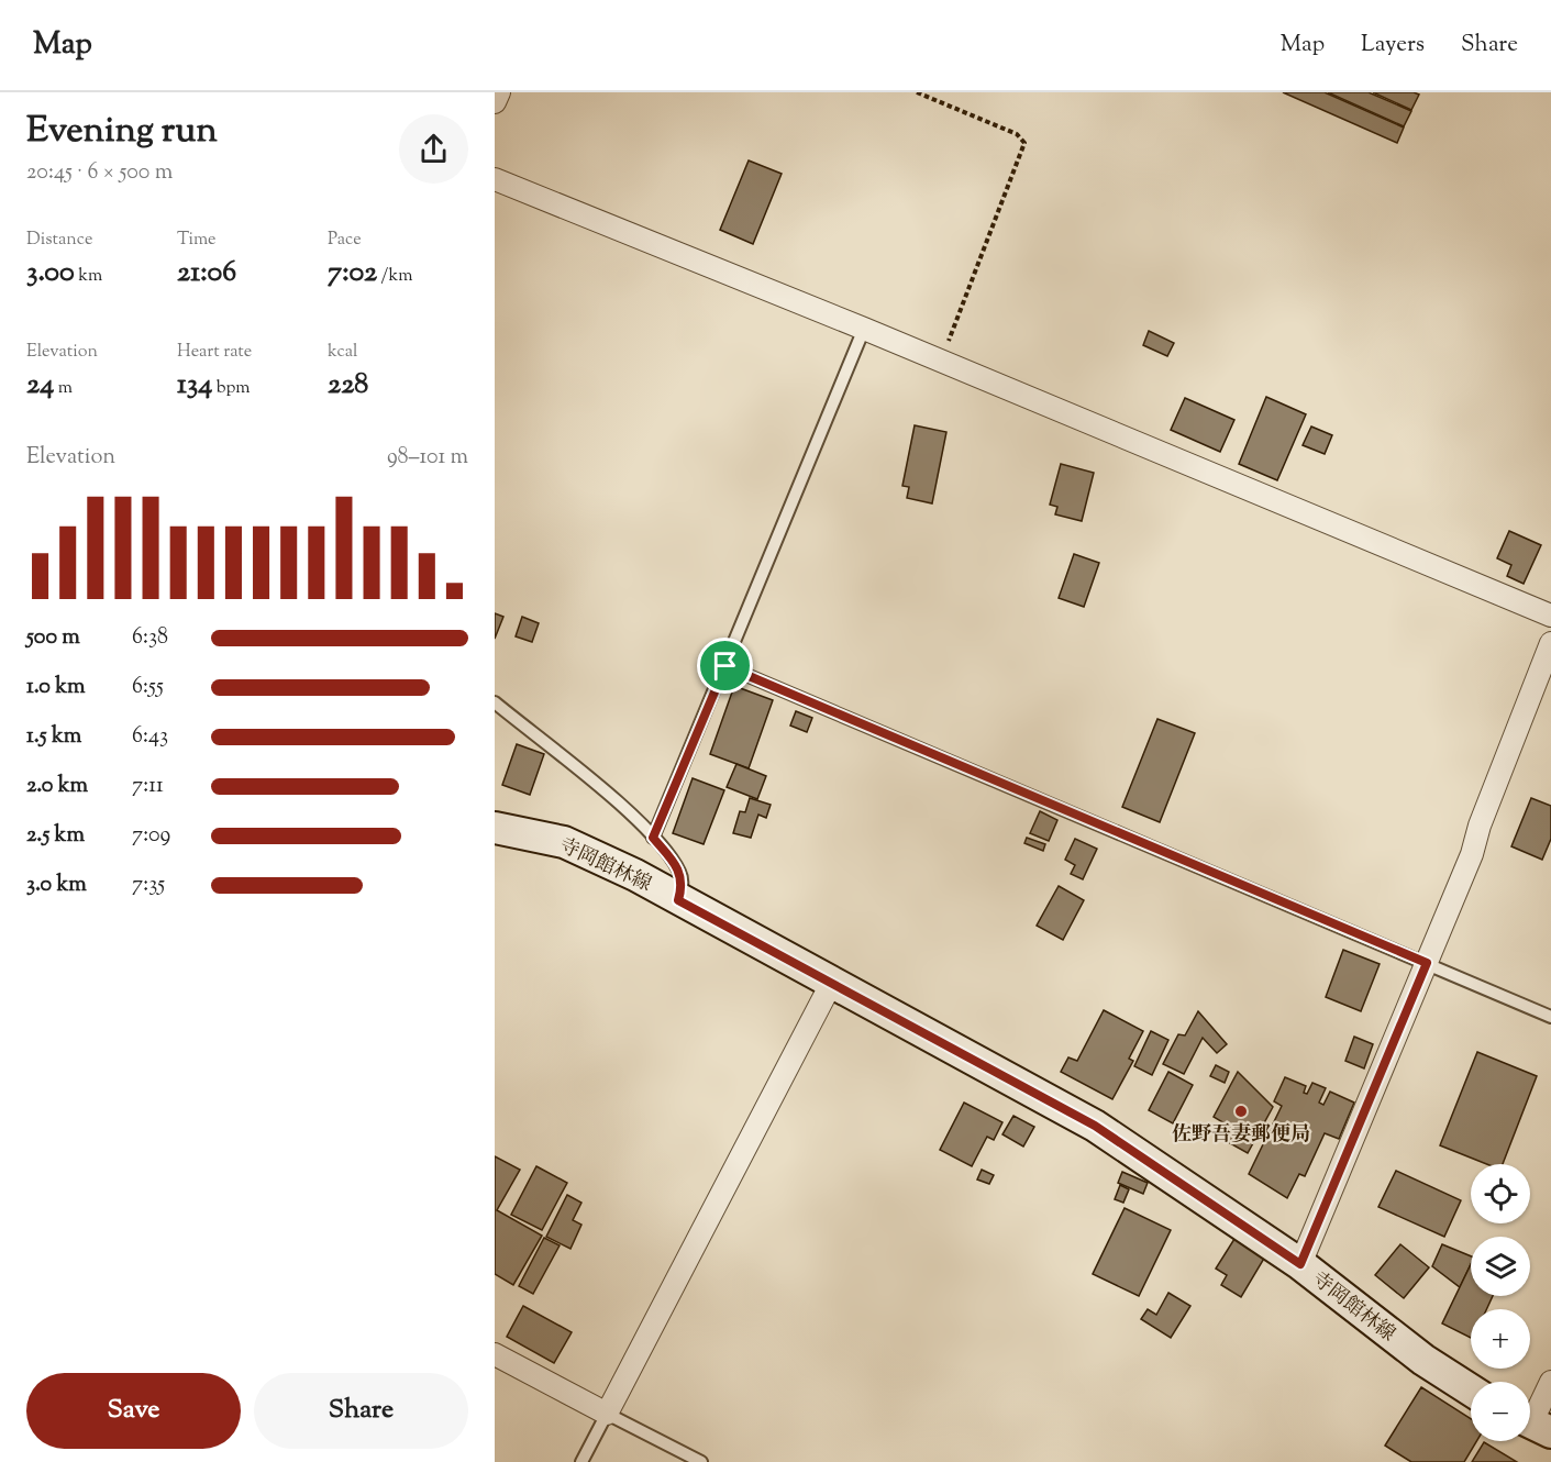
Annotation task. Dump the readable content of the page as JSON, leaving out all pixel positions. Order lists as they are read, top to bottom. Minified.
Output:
{"streets":{"main road":["寺岡館林線"]},"places":["佐野吾妻郵便局"],"page":{"header":"Map","nav":["Map","Layers","Share"],"heading":["Evening run","20:45 · 6 × 500 m"],"stats":[["Distance","3.00 km"],["Time","21:06"],["Pace","7:02 /km"],["Elevation","24 m"],["Heart rate","134 bpm"],["kcal","228"]],"chart":["Elevation","98–101 m"],"list":[{"name":"500 m","note":"6:38"},{"name":"1.0 km","note":"6:55"},{"name":"1.5 km","note":"6:43"},{"name":"2.0 km","note":"7:11"},{"name":"2.5 km","note":"7:09"},{"name":"3.0 km","note":"7:35"}],"map_buttons":["+","−"],"buttons":["Save","Share"]}}
